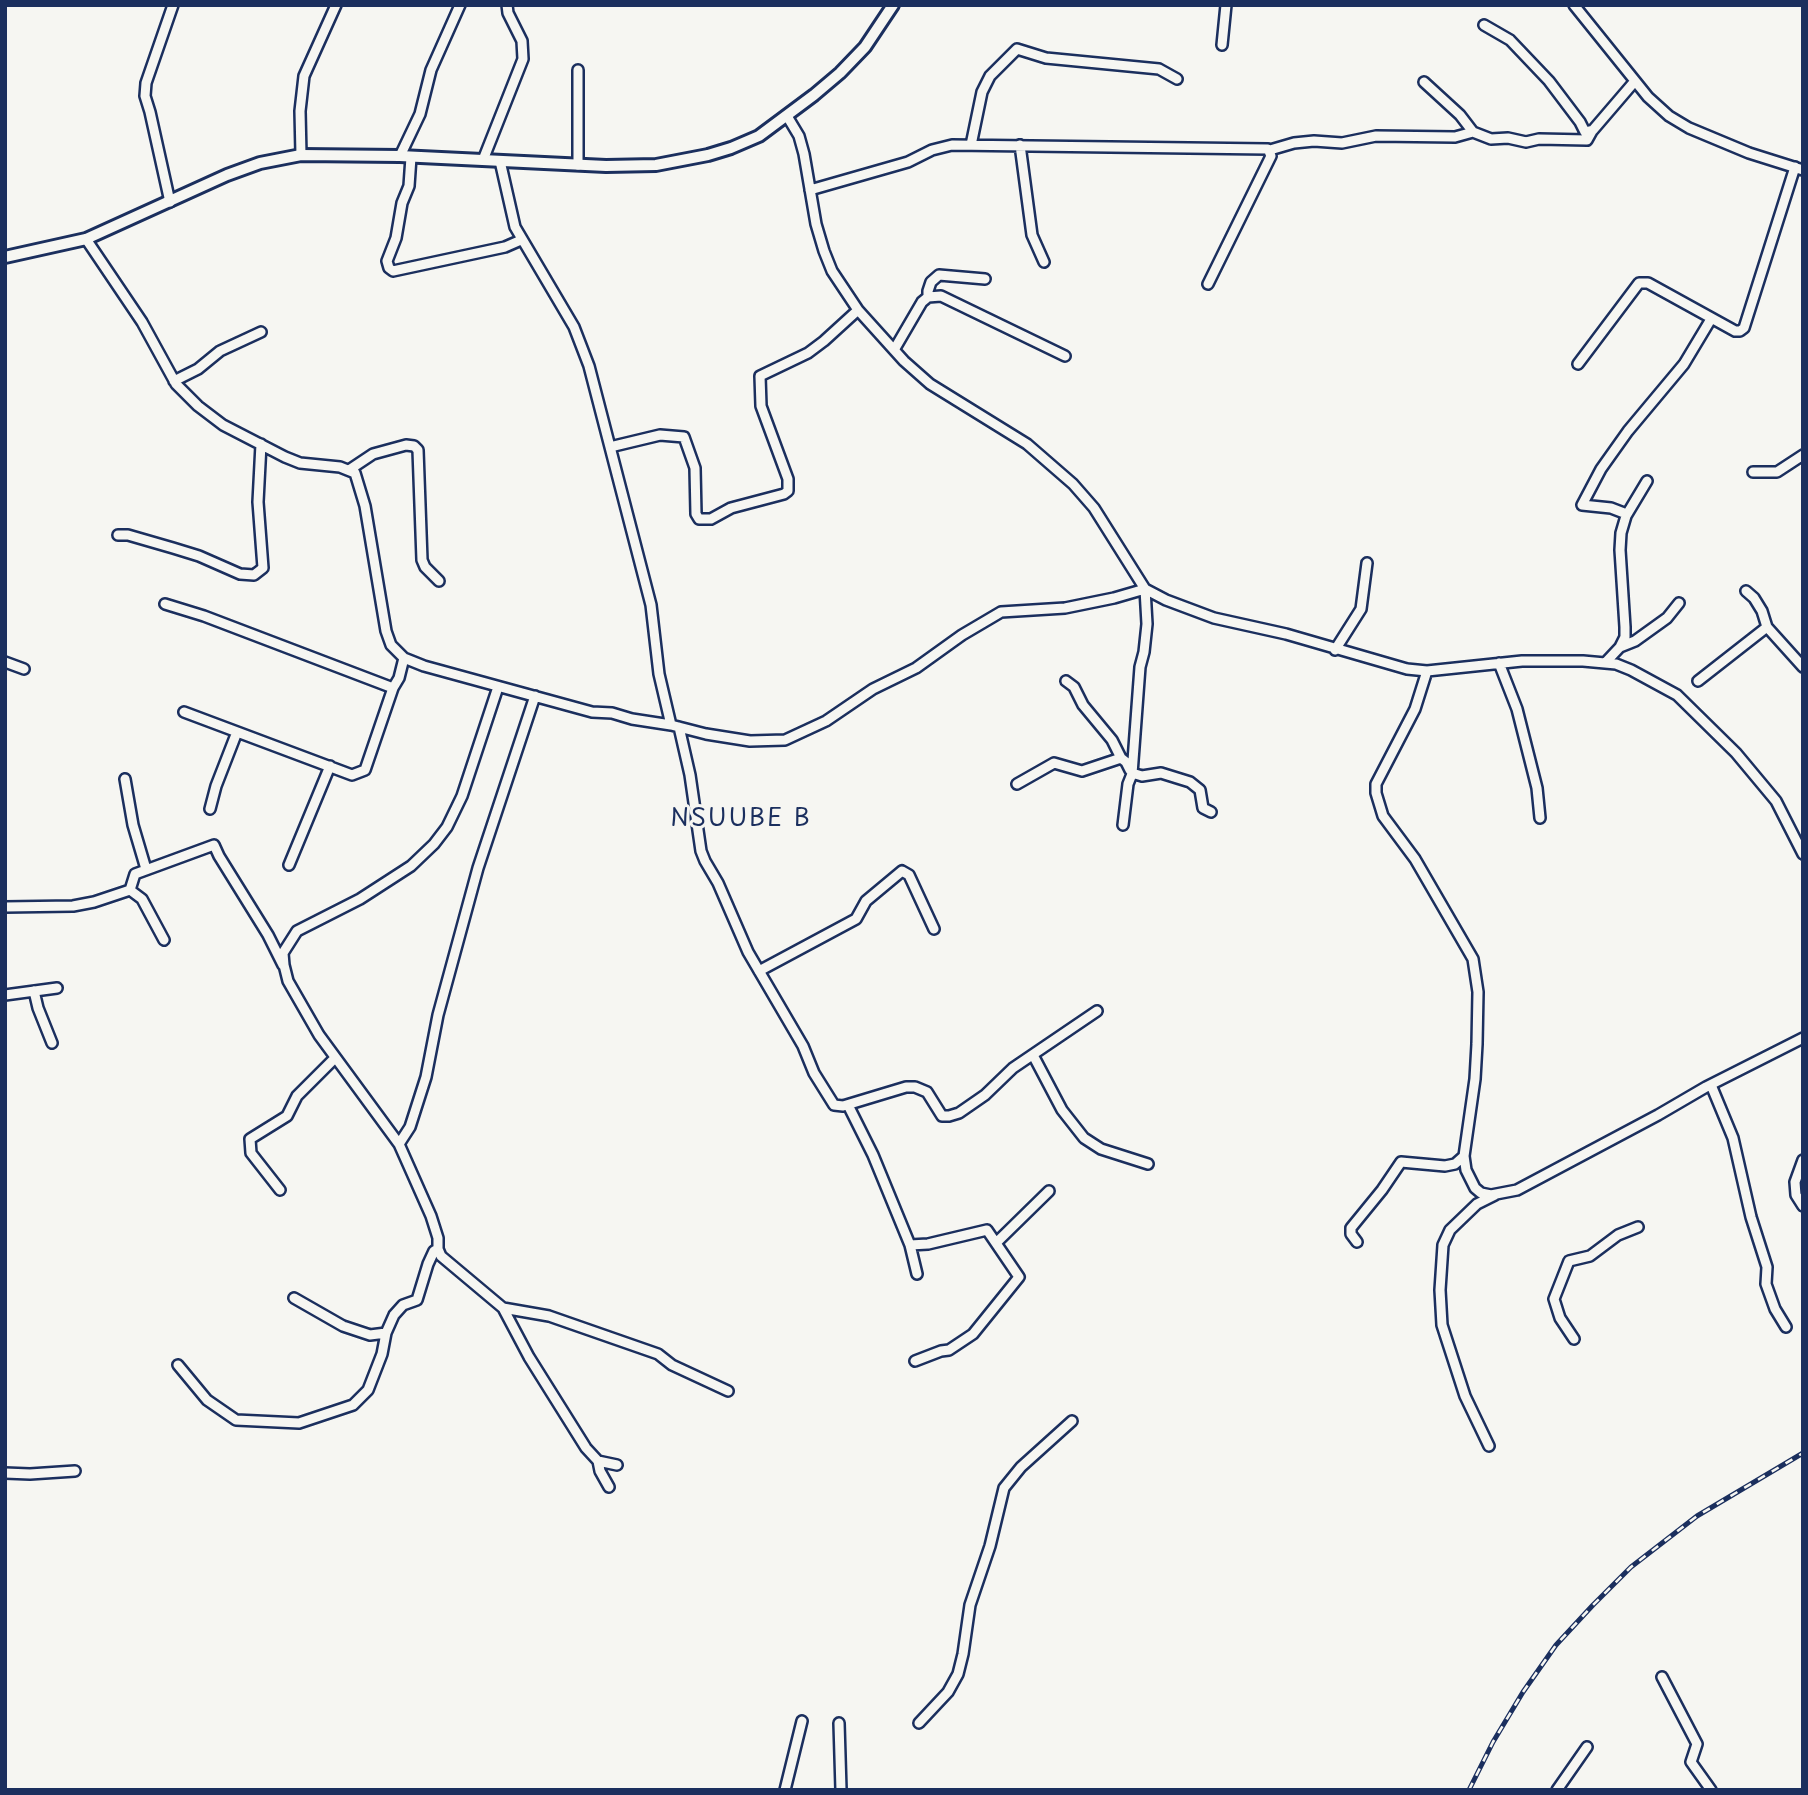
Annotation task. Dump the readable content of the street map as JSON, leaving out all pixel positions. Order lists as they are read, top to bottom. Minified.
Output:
{"districts":["NSUUBE B"]}
